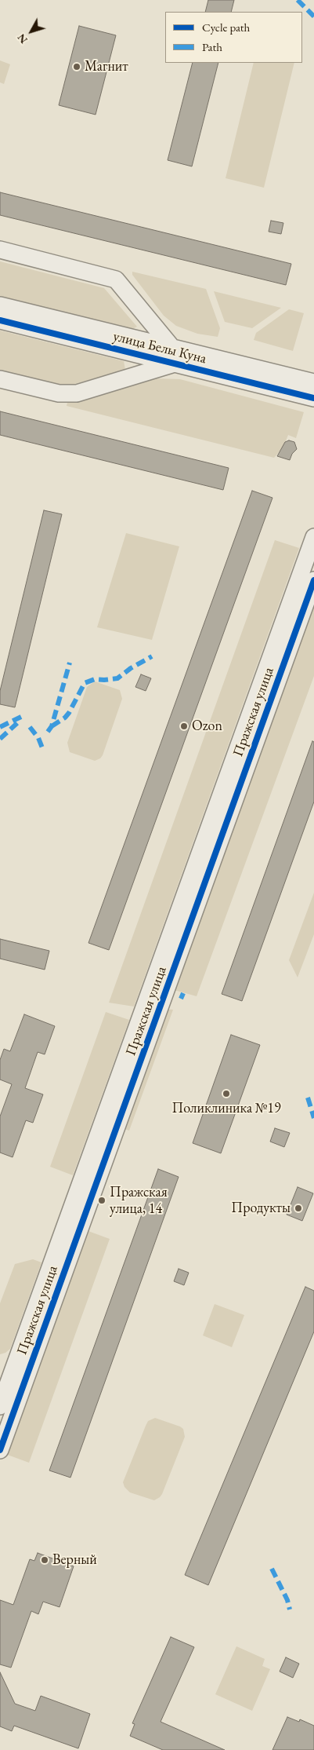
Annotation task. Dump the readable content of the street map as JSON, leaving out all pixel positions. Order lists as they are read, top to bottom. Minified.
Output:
{"streets":{"street":["улица Белы Куна","Пражская улица"]},"places":["Магнит","Ozon","Поликлиника №19","Пражская улица, 14","Продукты","Верный"],"legend":["Cycle path","Path"],"north":"bottom left"}
